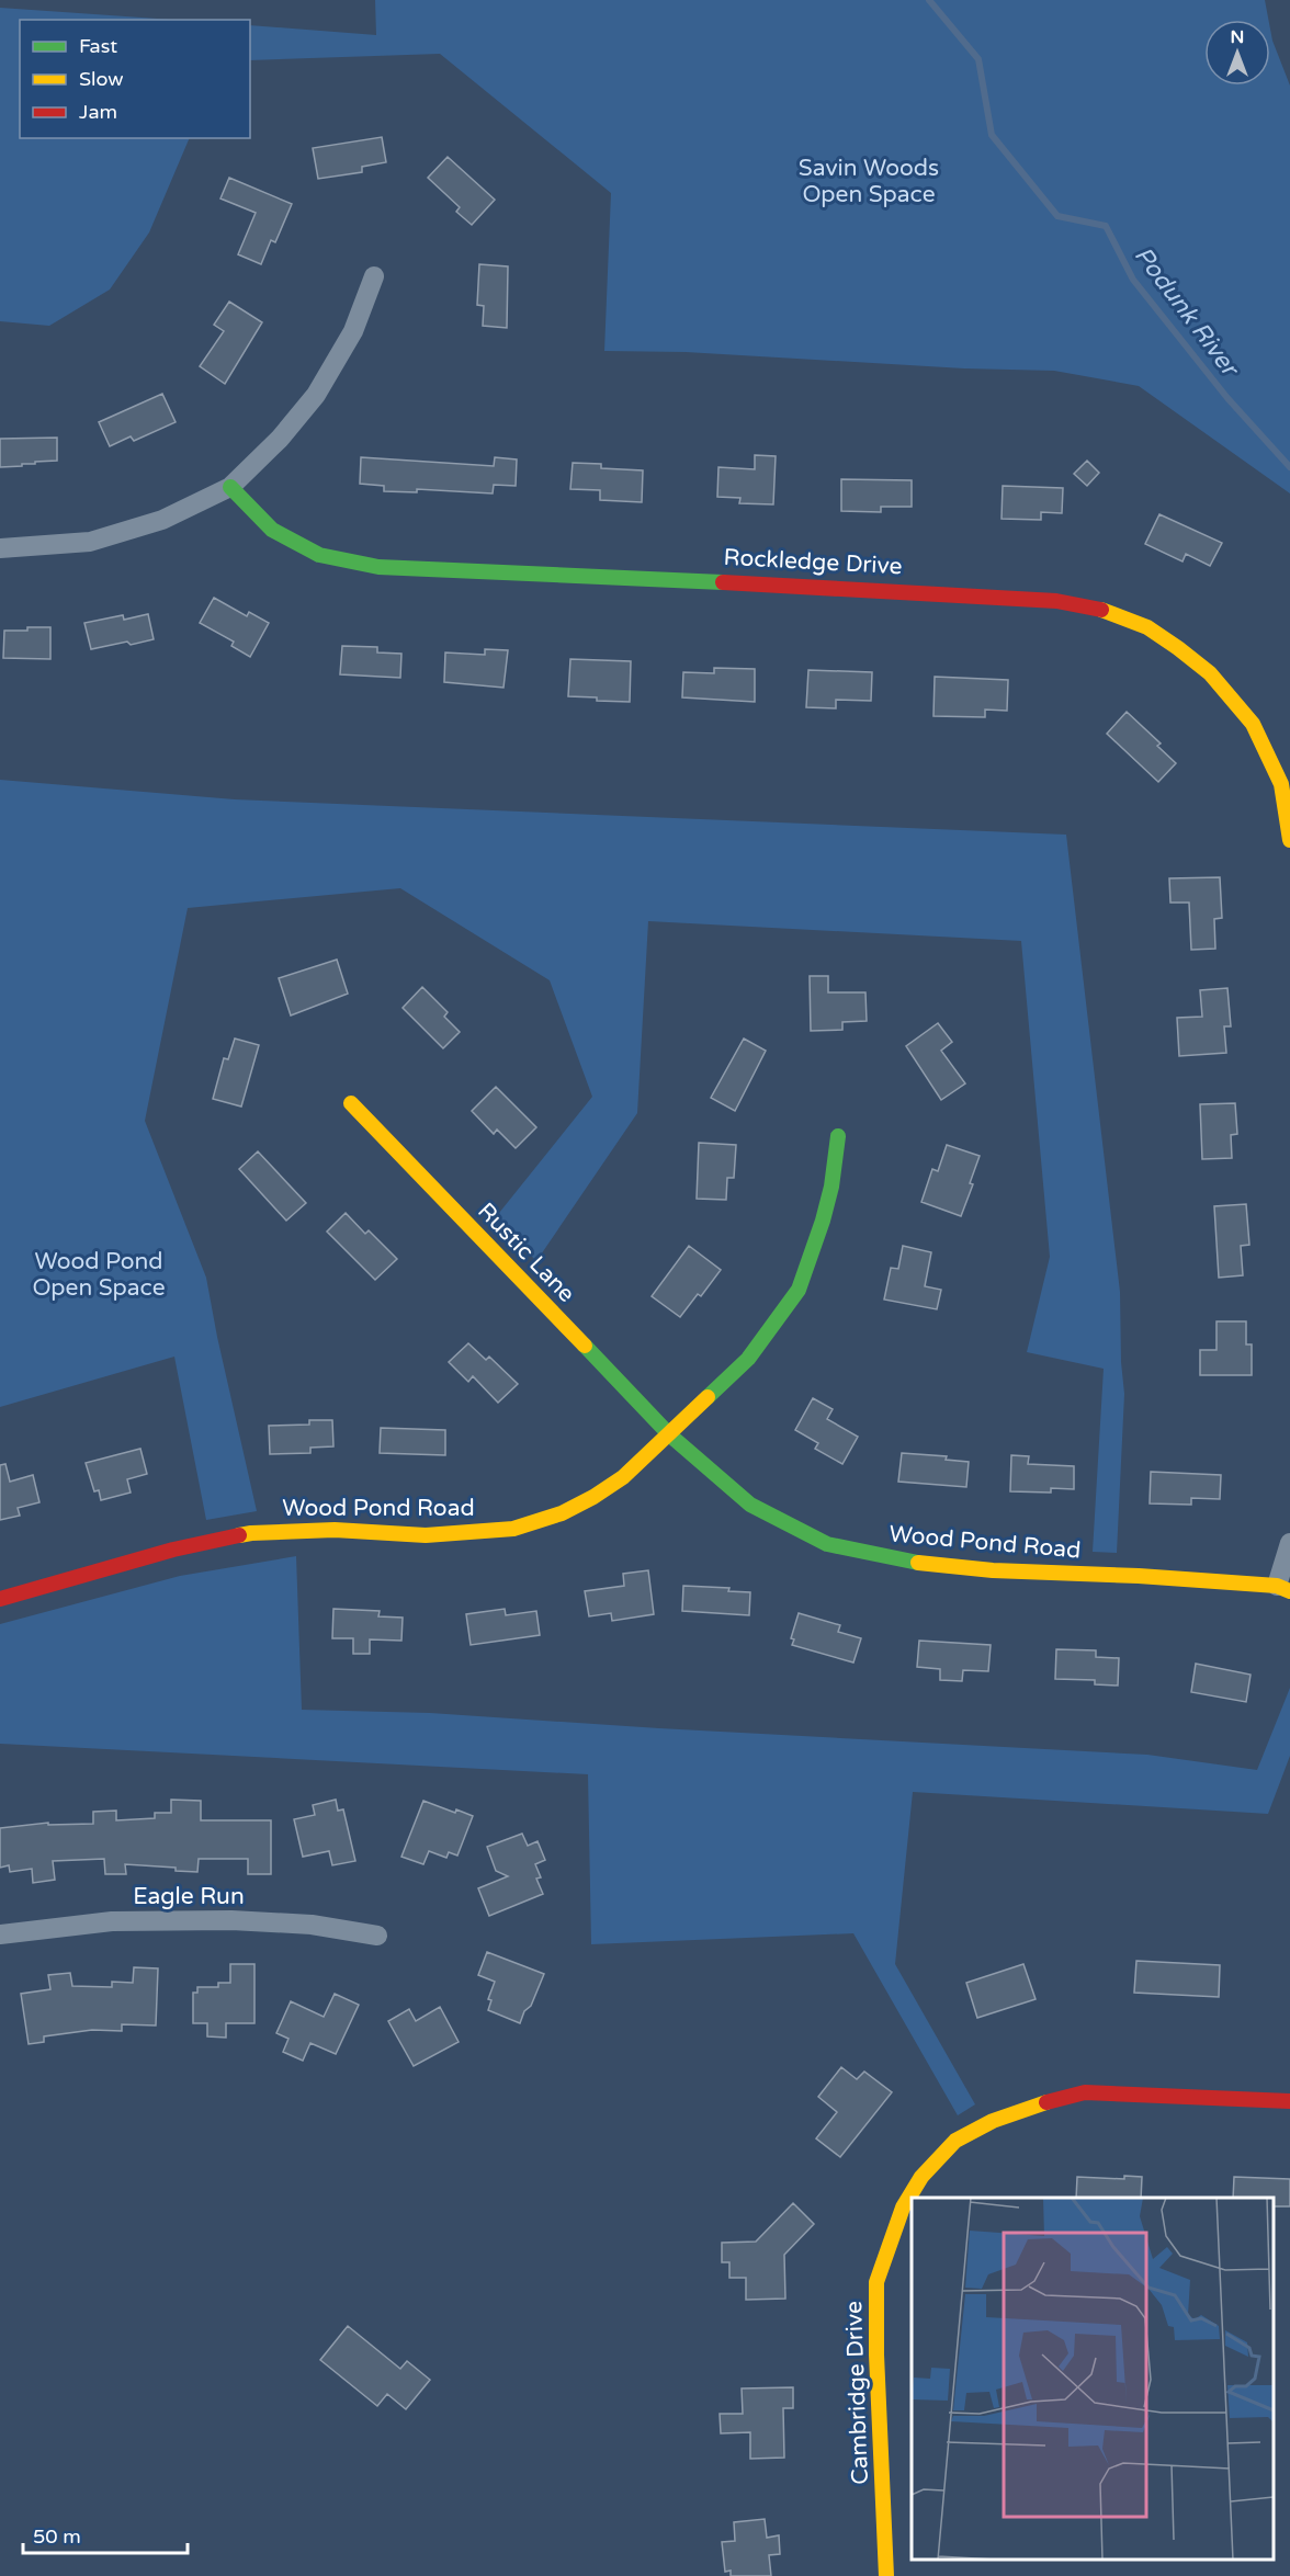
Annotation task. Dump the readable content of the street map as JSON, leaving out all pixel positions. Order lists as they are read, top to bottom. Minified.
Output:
{"streets":{"street":["Rockledge Drive","Rustic Lane","Wood Pond Road","Eagle Run","Cambridge Drive"]},"crossings":[["Rustic Lane","Wood Pond Road"]],"water":["Podunk River"],"parks":["Savin Woods Open Space","Wood Pond Open Space"],"legend":["Fast","Slow","Jam"],"scale_bar":"50 m","north":"top"}
